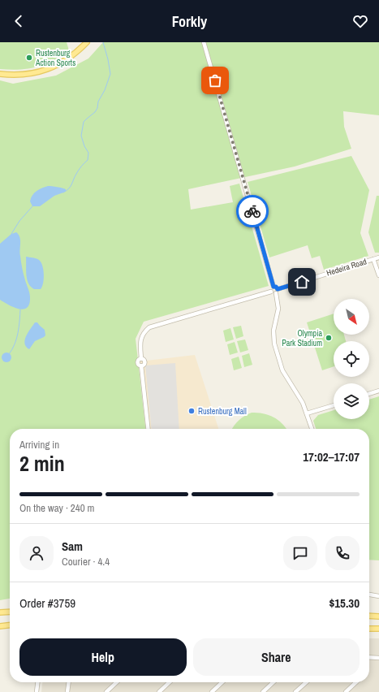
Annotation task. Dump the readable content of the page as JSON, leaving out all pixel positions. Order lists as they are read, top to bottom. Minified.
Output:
{"streets":{"street":["Hedeira Road"]},"places":["Rustenburg Action Sports","Olympia Park Stadium","Rustenburg Mall"],"north":"bottom right","page":{"header":"Forkly","heading":["2 min","Arriving in","17:02–17:07"],"panel":["Sam","Courier · 4.4","Order #3759","$15.30"],"bar":"On the way · 240 m","buttons":["Help","Share"]}}
